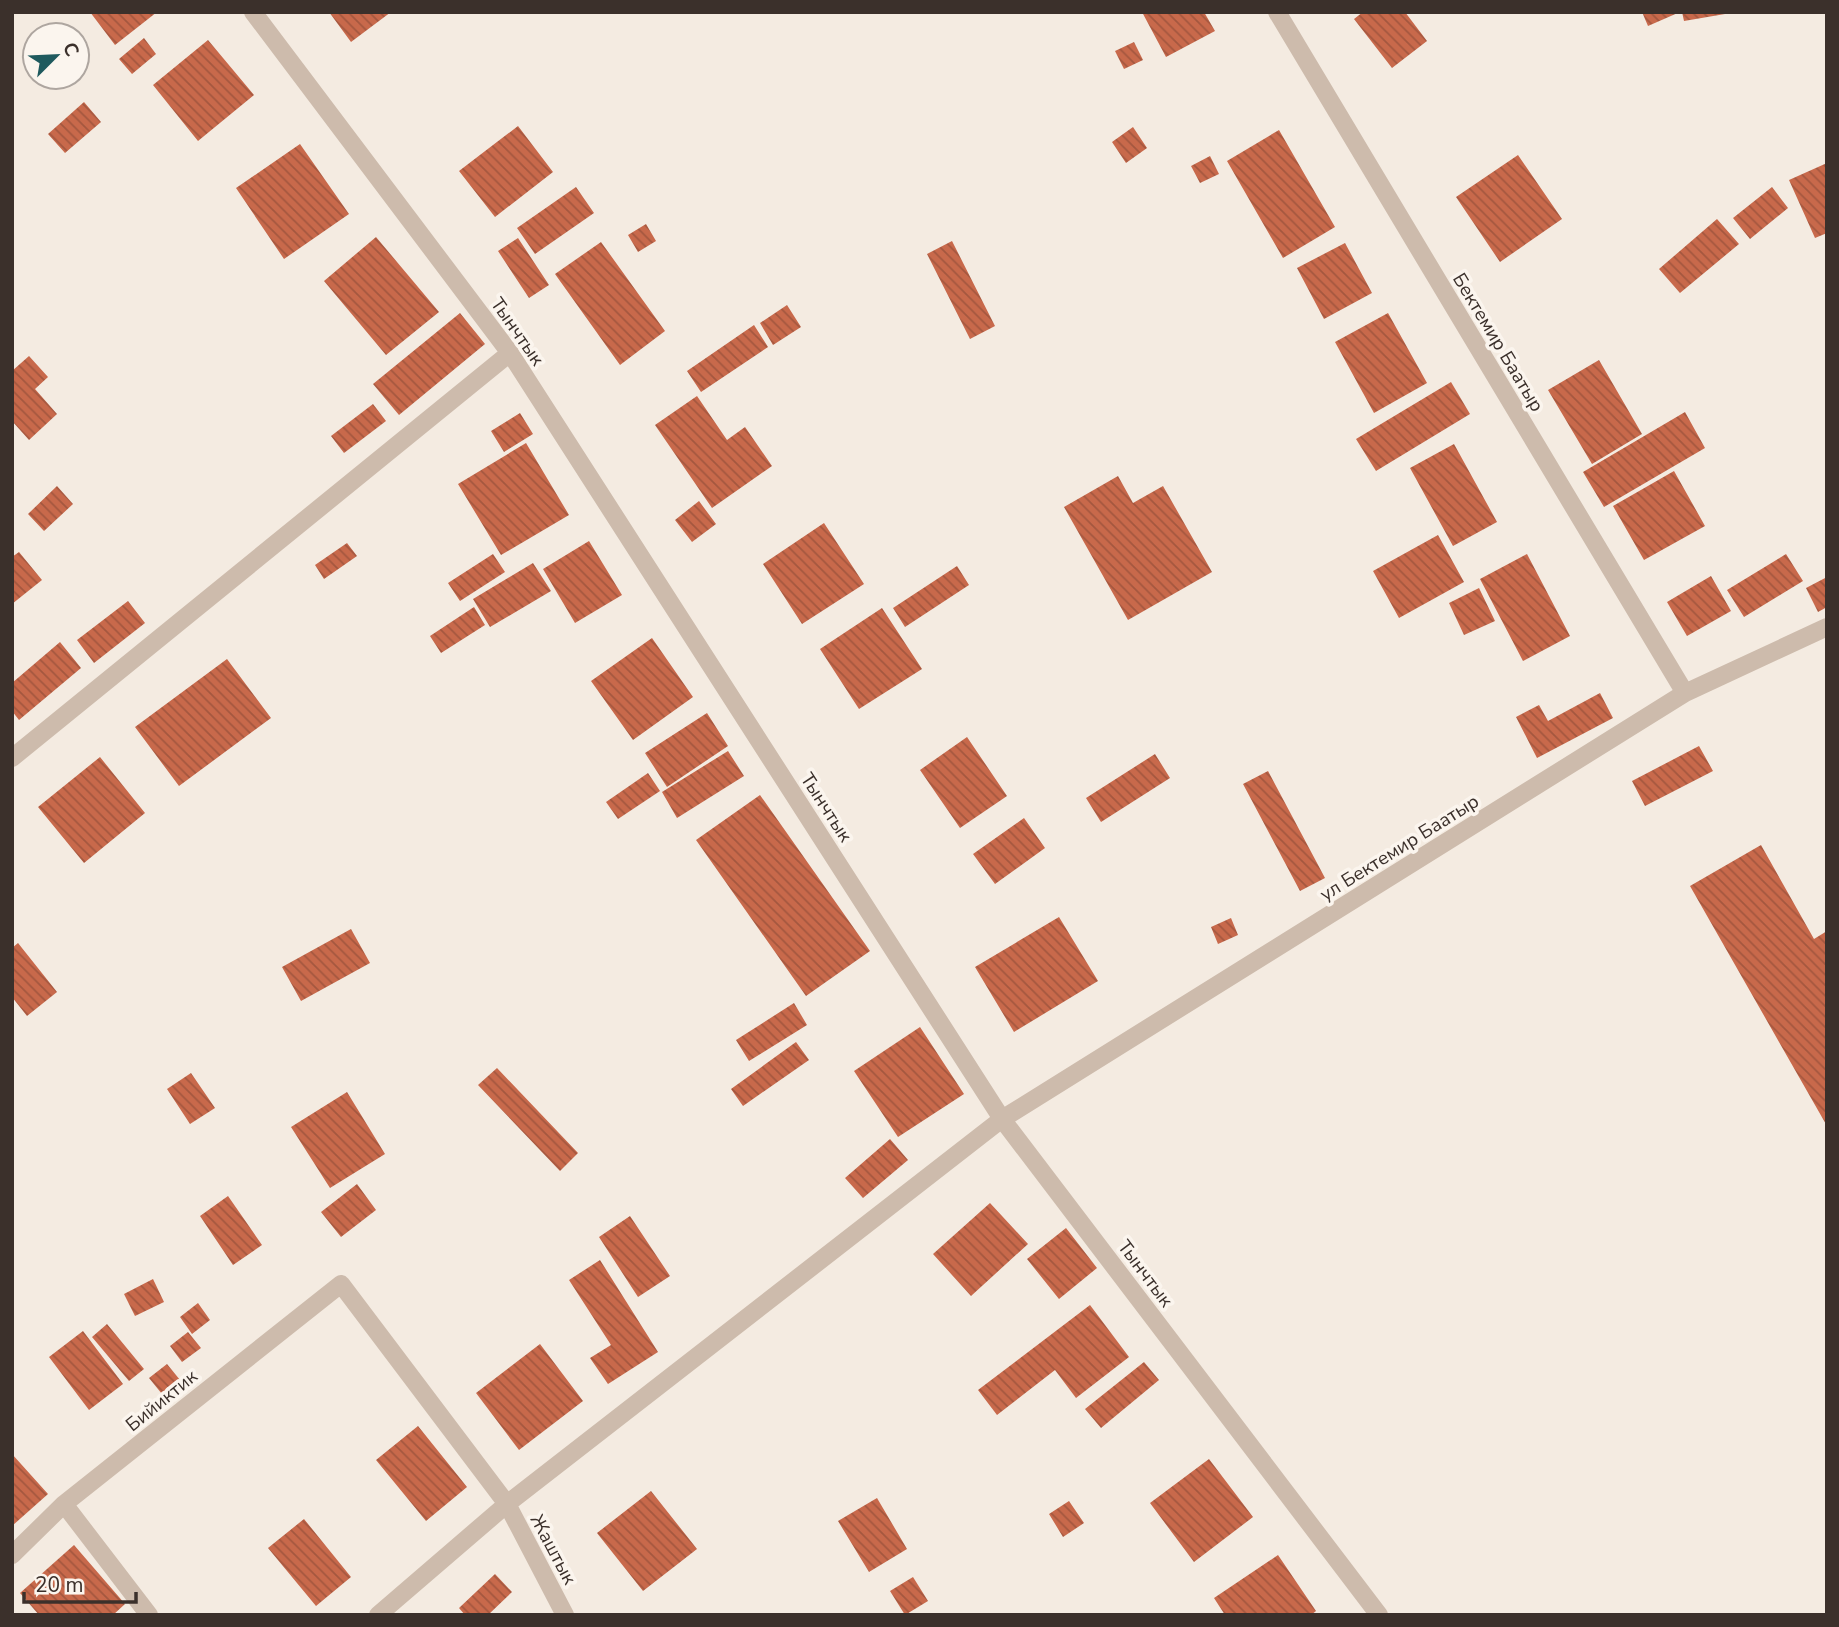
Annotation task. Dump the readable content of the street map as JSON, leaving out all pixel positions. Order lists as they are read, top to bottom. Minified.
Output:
{"streets":{"street":["Тынчтык","Бектемир Баатыр","ул Бектемир Баатыр","Бийиктик","Жаштык"]},"crossings":[["Тынчтык","ул Бектемир Баатыр"],["Бектемир Баатыр","ул Бектемир Баатыр"],["ул Бектемир Баатыр","Жаштык"],["Бийиктик","Жаштык"]],"scale_bar":"20 m","north":"top right"}
